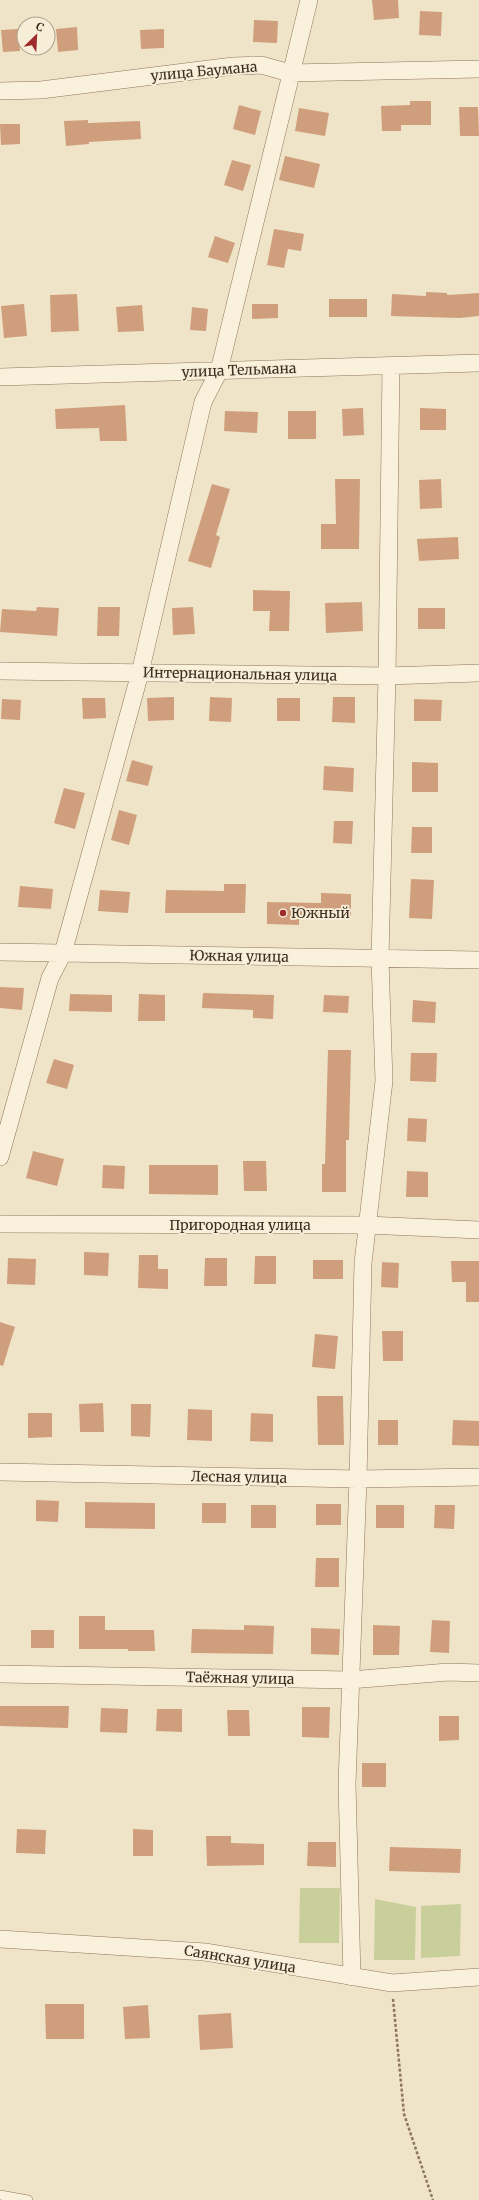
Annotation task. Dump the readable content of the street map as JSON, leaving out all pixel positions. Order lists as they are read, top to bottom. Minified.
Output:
{"streets":{"street":["улица Баумана","улица Тельмана","Интернациональная улица","Южная улица","Пригородная улица","Лесная улица","Таёжная улица","Саянская улица"]},"places":["Южный"],"north":"top right"}
